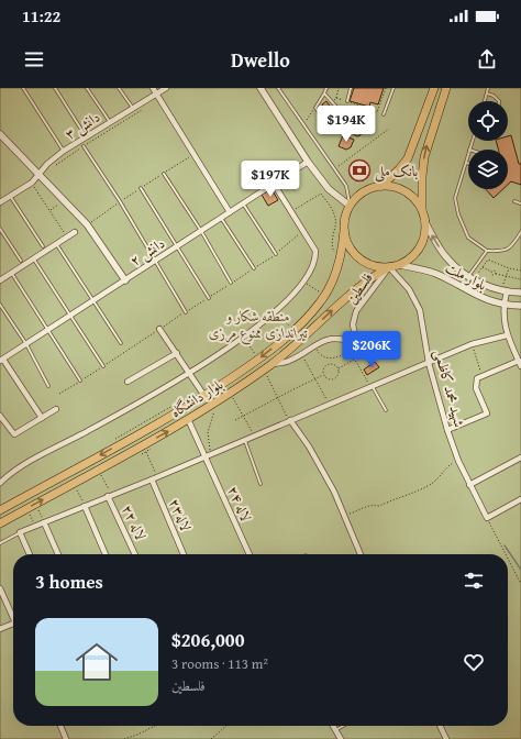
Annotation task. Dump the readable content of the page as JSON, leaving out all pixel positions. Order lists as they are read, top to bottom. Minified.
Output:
{"streets":{"main road":["بلوار دانشگاه"],"street":["دانش ۳","دانش ۲","بلوار ملت","فلسطین","شهید محمد کاظمی","لاله ۲۴","لاله۲۳","لاله ۲۲"]},"crossings":[["بلوار ملت","فلسطین"],["بلوار ملت","شهید محمد کاظمی"],["بلوار ملت","بلوار دانشگاه"],["فلسطین","شهید محمد کاظمی"],["فلسطین","بلوار دانشگاه"],["شهید محمد کاظمی","بلوار دانشگاه"],["بلوار دانشگاه","لاله ۲۴"]],"parks":["منطقه شکار و تیراندازی ممنوع مرزی"],"places":{"bank":["بانک ملی"]},"page":{"status":"11:22","header":"Dwello","price":["$194K","$197K","$206K"],"heading":"3 homes","list":[{"name":"$206,000","note":"3 rooms · 113 m² · فلسطین"}]}}
